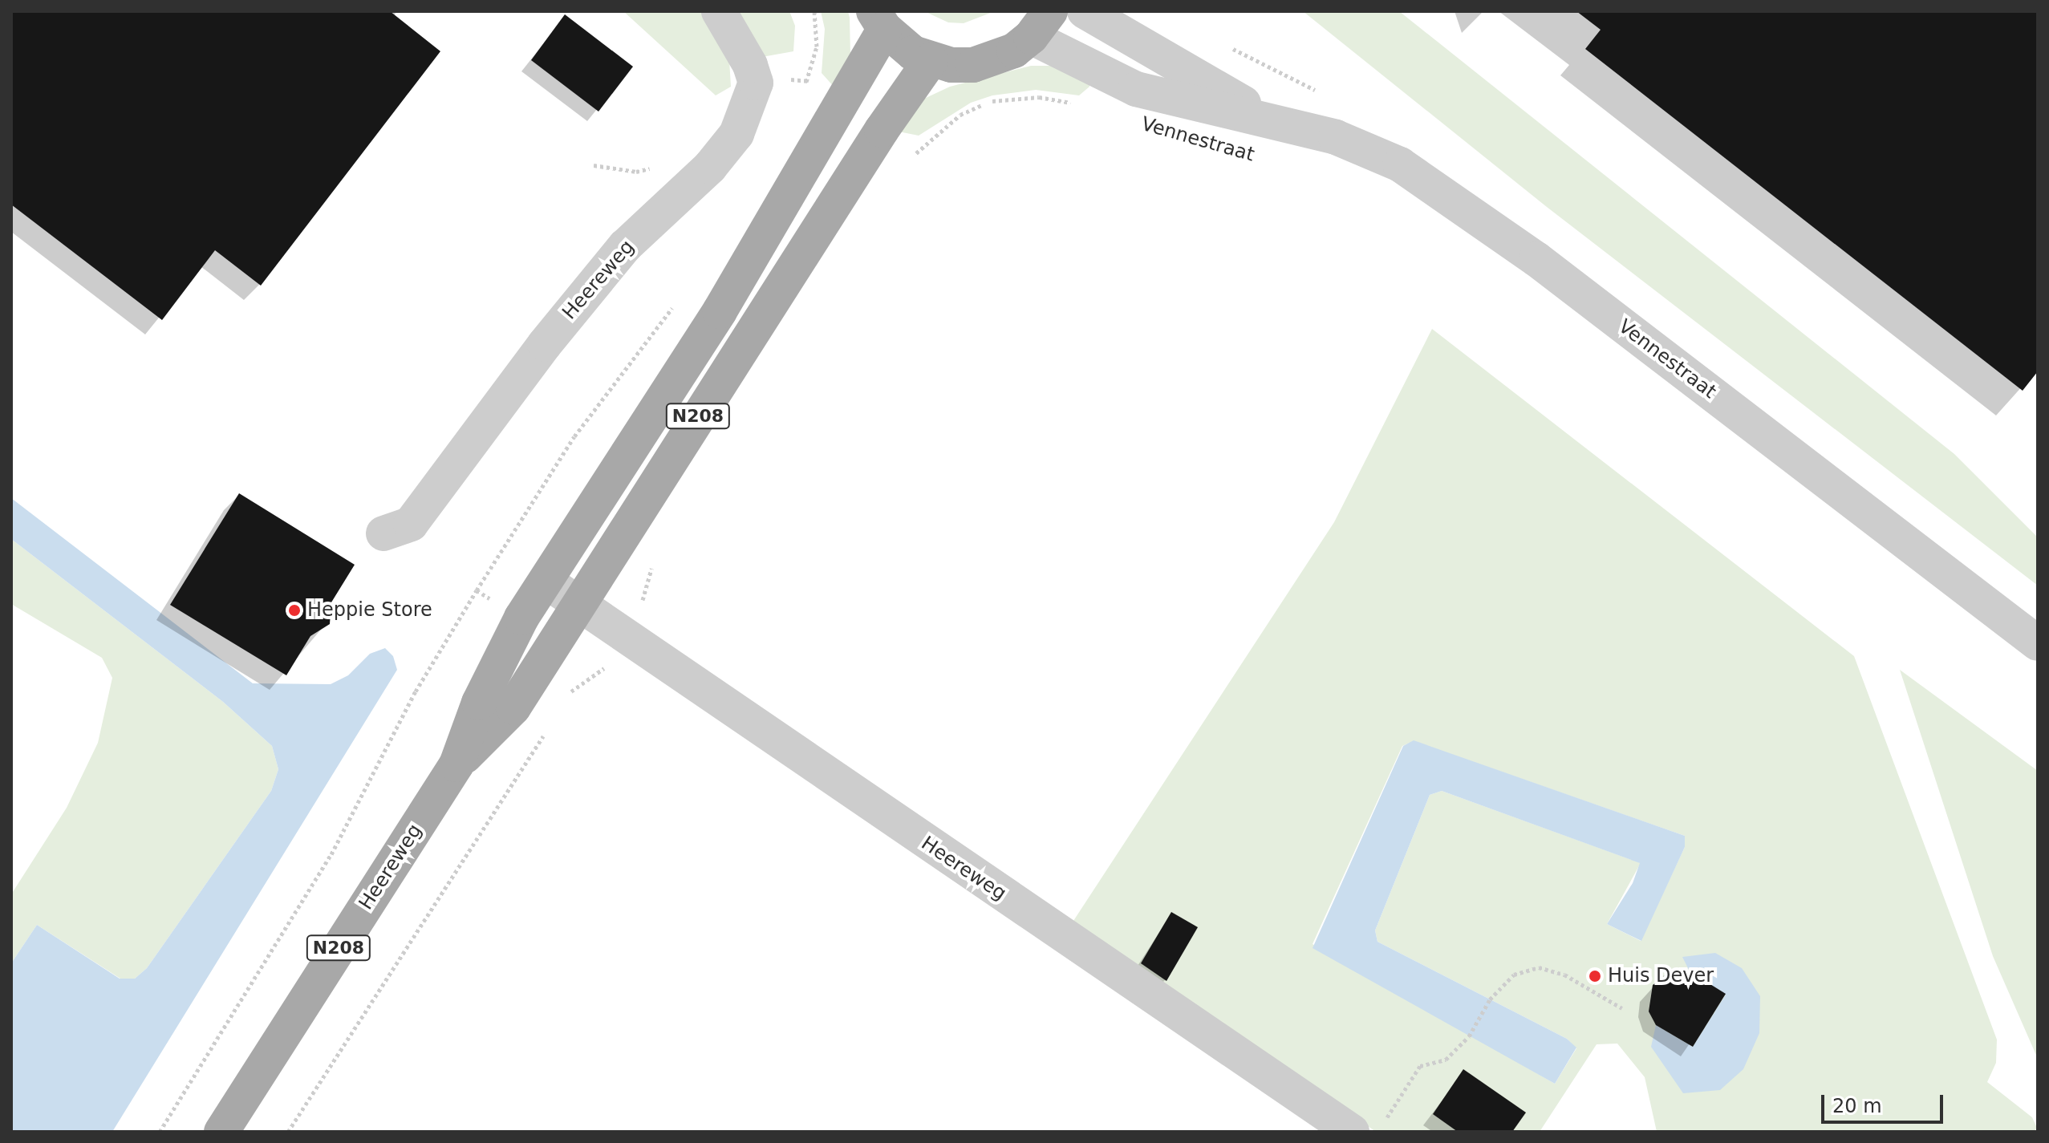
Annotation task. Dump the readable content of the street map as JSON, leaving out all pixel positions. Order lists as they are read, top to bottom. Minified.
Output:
{"streets":{"main road":["Heereweg","N208"],"street":["Vennestraat"]},"crossings":[["Vennestraat","N208"],["Heereweg","N208"]],"places":["Heppie Store","Huis Dever"],"scale_bar":"20 m"}
